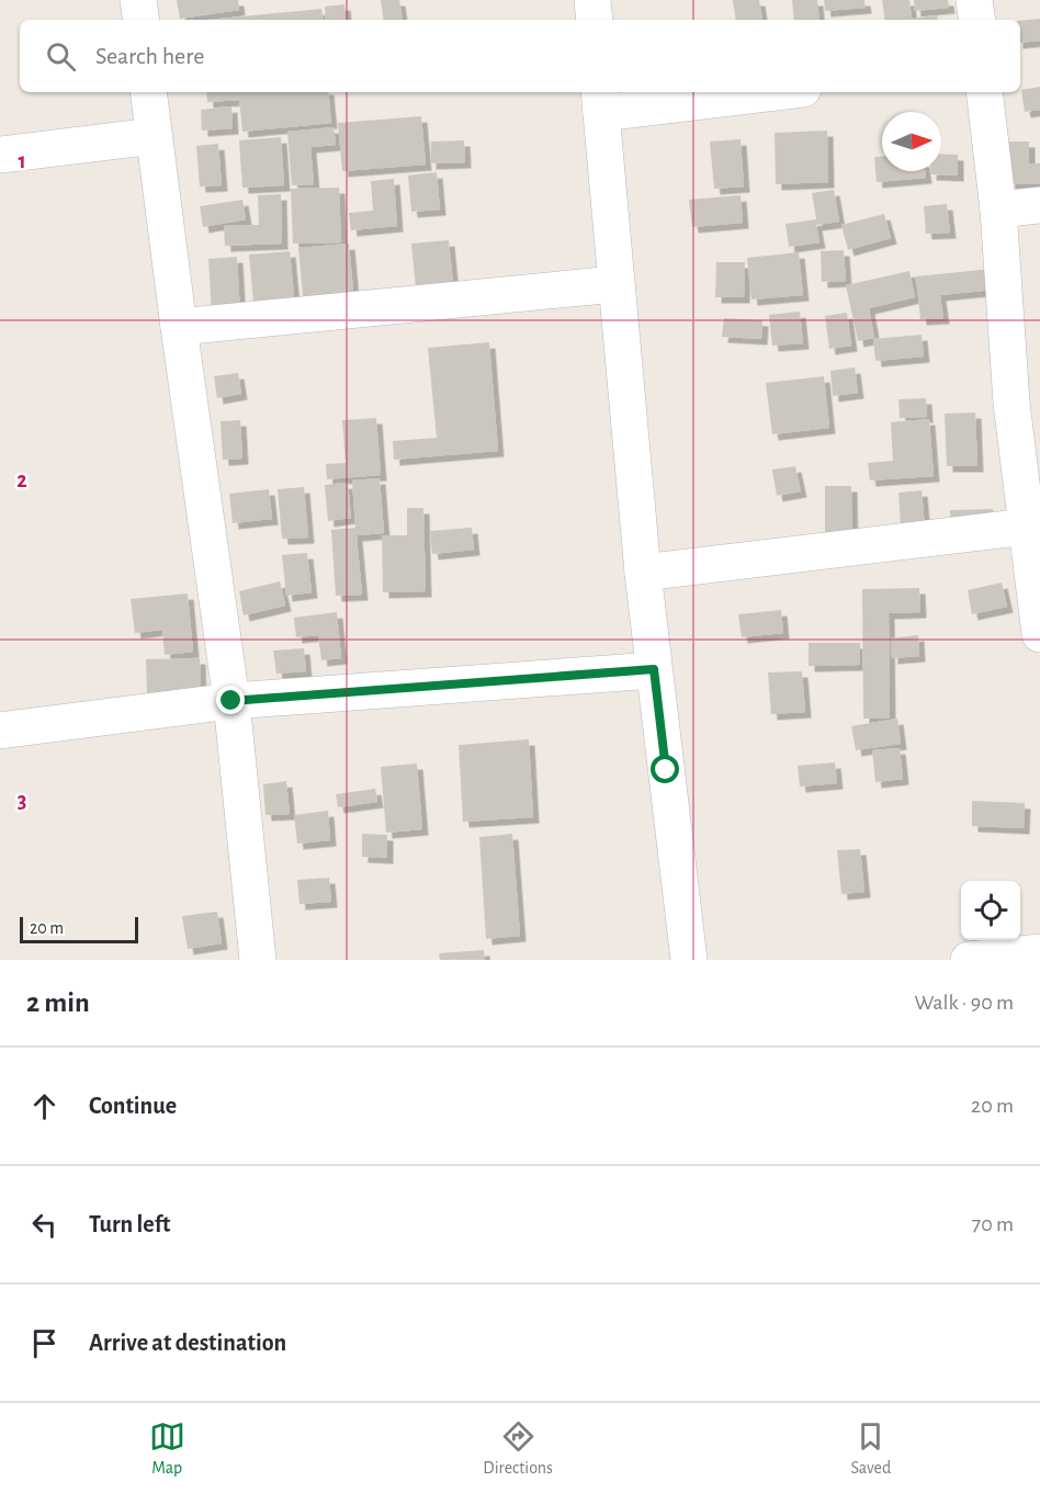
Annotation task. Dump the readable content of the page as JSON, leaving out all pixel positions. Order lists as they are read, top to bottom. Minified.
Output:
{"scale_bar":"20 m","north":"right","page":{"search":"Search here","scale":"20 m","heading":["2 min","Walk · 90 m"],"list":[["Continue","20 m"],["Turn left","70 m"],"Arrive at destination"],"nav":["Map","Directions","Saved"]},"grid":{"rows":["1","2","3"]}}
